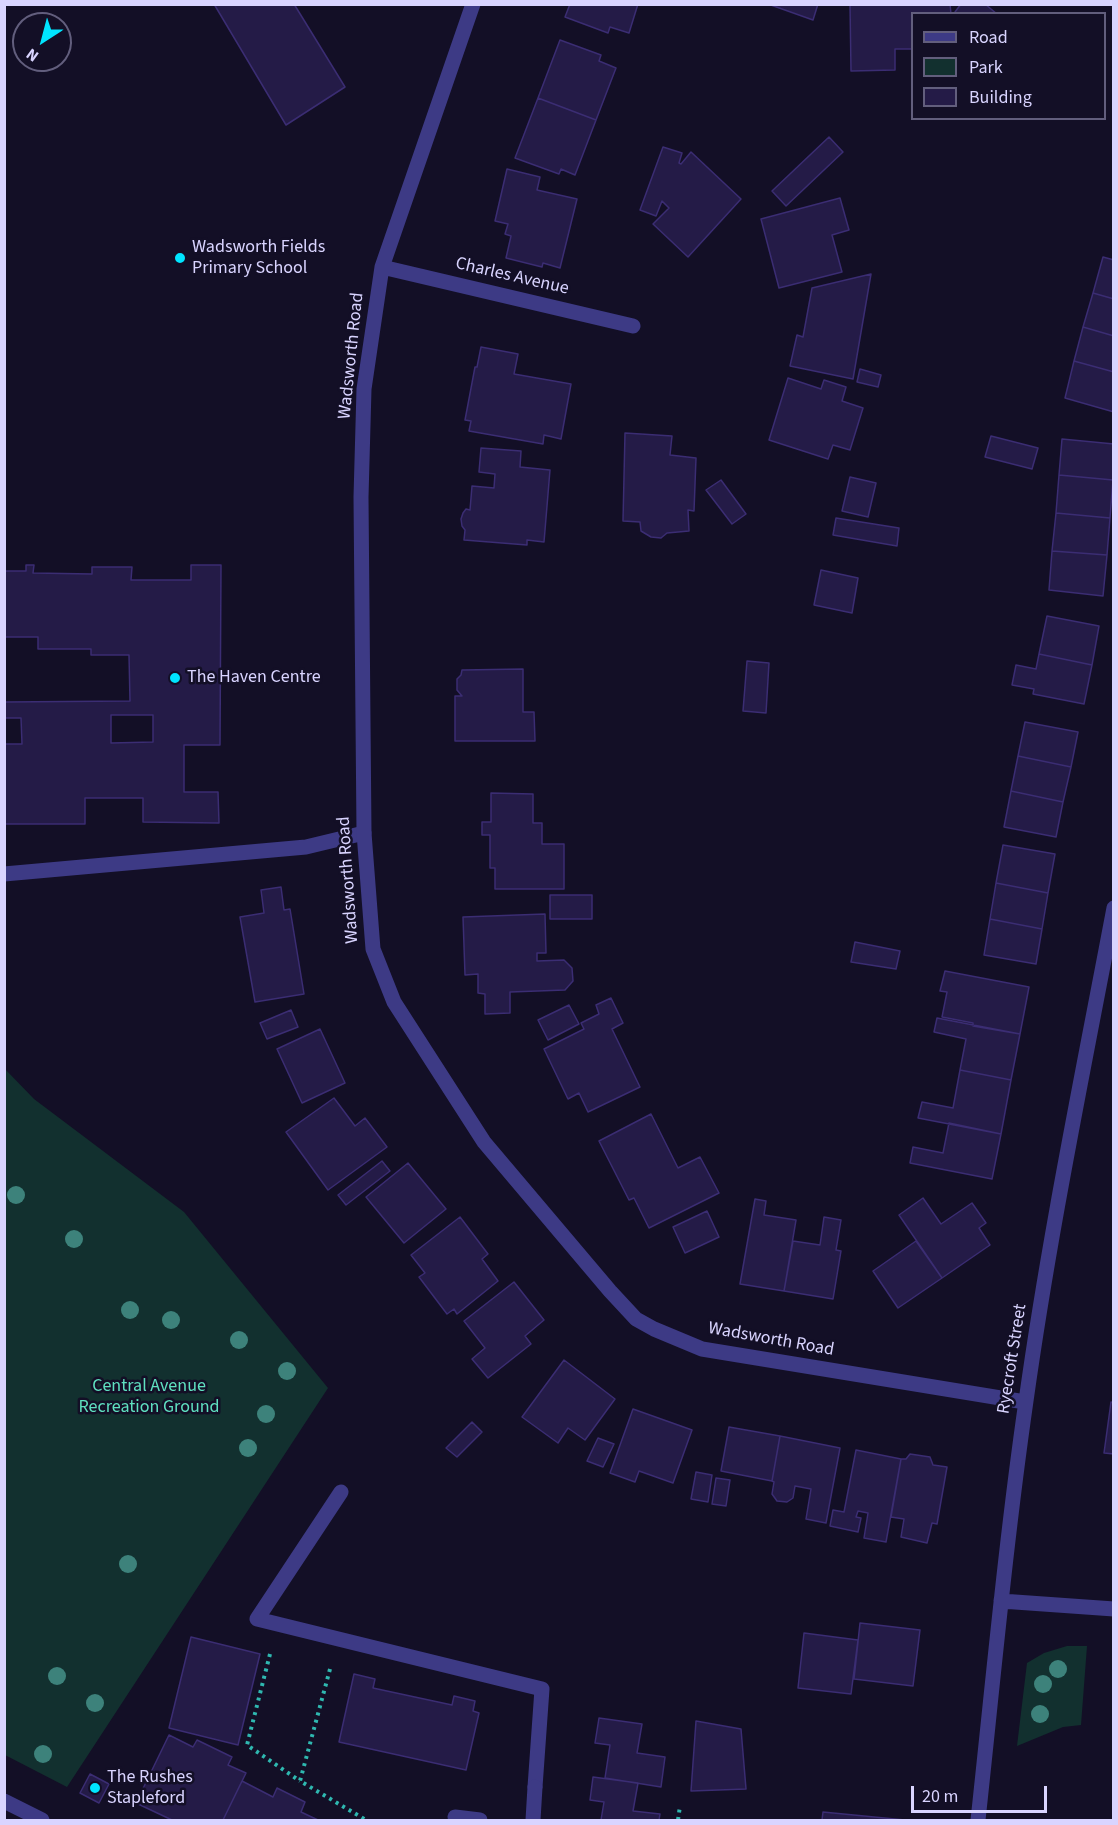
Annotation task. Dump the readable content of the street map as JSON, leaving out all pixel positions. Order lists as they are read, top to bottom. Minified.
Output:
{"streets":{"street":["Charles Avenue","Wadsworth Road","Ryecroft Street"]},"crossings":[["Charles Avenue","Wadsworth Road"],["Wadsworth Road","Ryecroft Street"]],"parks":["Central Avenue Recreation Ground"],"places":["Wadsworth Fields Primary School","The Haven Centre","The Rushes Stapleford"],"legend":["Road","Park","Building"],"scale_bar":"20 m","north":"bottom left"}
